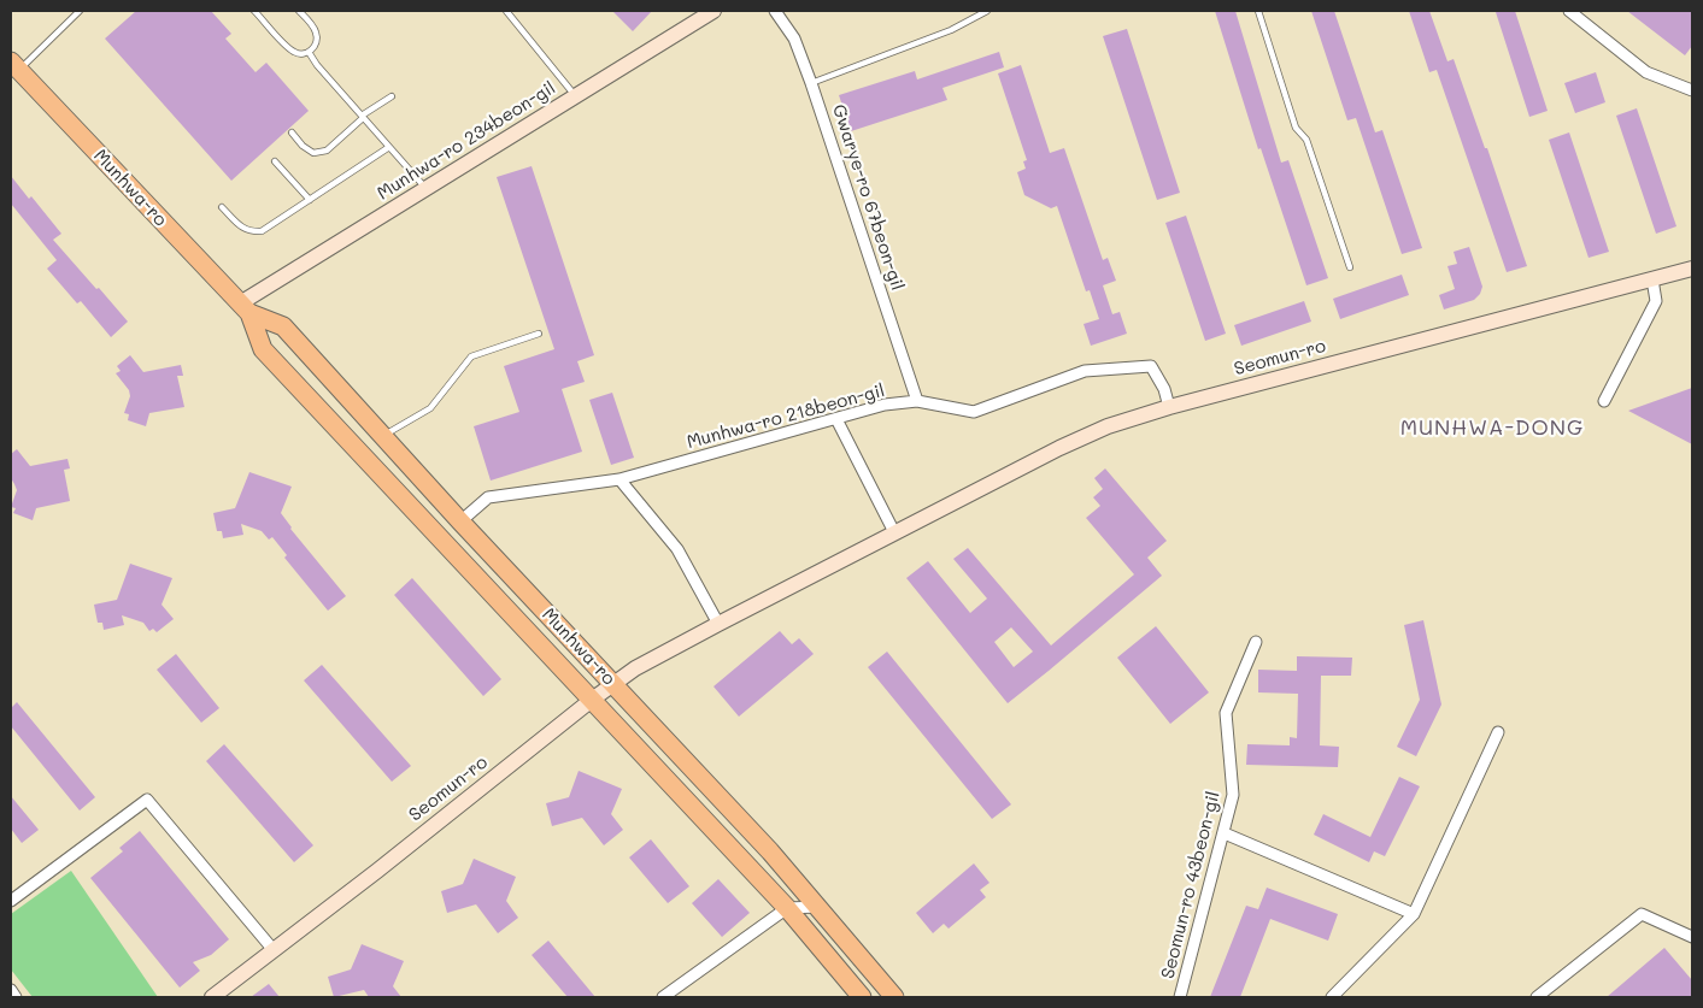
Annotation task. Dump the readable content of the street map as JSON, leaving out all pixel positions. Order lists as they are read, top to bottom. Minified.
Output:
{"streets":{"main road":["Munhwa-ro 234beon-gil","Munhwa-ro","Seomun-ro"],"street":["Gwarye-ro 67beon-gil","Munhwa-ro 218beon-gil","Seomun-ro 43beon-gil"]},"crossings":[["Munhwa-ro 234beon-gil","Munhwa-ro"],["Munhwa-ro","Seomun-ro"],["Munhwa-ro","Munhwa-ro 218beon-gil"],["Gwarye-ro 67beon-gil","Munhwa-ro 218beon-gil"],["Seomun-ro","Munhwa-ro 218beon-gil"]],"districts":["MUNHWA-DONG"]}
